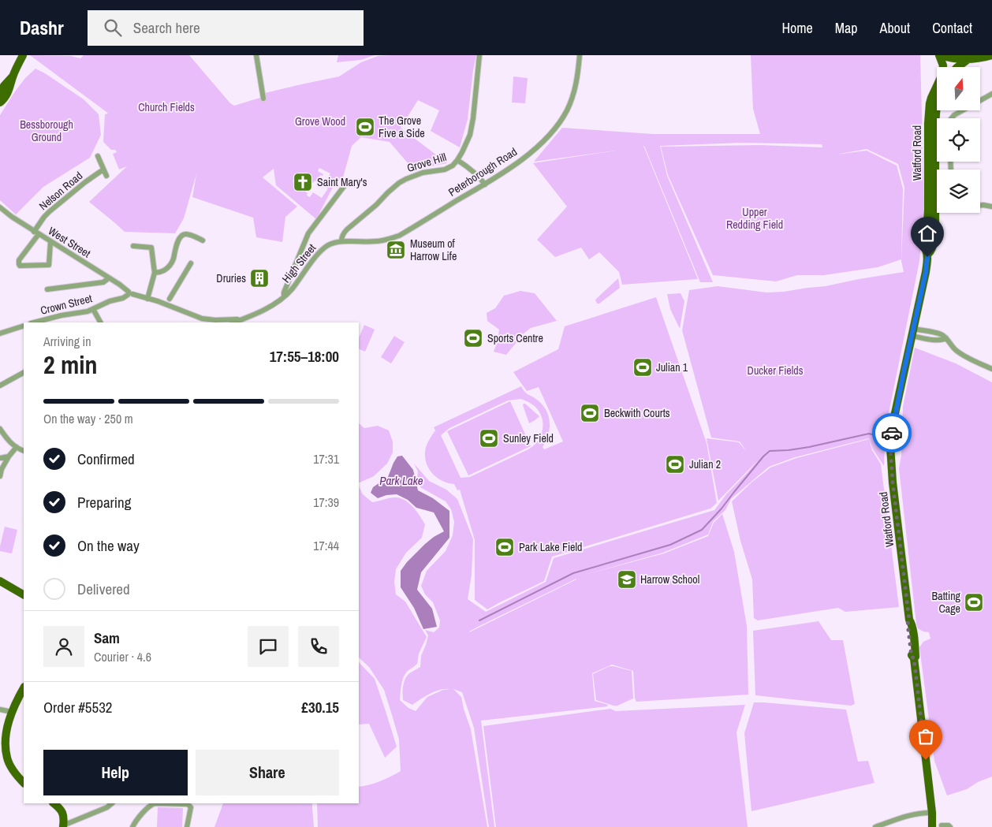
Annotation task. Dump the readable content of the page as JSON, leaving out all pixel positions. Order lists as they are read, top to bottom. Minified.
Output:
{"streets":{"main road":["Watford Road"],"street":["Grove Hill","Peterborough Road","Nelson Road","West Street","High Street","Crown Street"]},"crossings":[["Grove Hill","Peterborough Road"],["Grove Hill","High Street"],["Peterborough Road","High Street"],["Nelson Road","West Street"],["West Street","High Street"],["West Street","Crown Street"]],"water":["Park Lake"],"parks":["Church Fields","Grove Wood","Bessborough Ground","Upper Redding Field","Ducker Fields"],"places":{"sports":["The Grove Five a Side","Sports Centre","Julian 1","Beckwith Courts","Sunley Field","Julian 2","Park Lake Field","Batting Cage"],"church":["Saint Mary's"],"museum":["Museum of Harrow Life"],"building":["Druries"],"school or university":["Harrow School"]},"north":"top","page":{"header":"Dashr","search":"Search here","nav":["Home","Map","About","Contact"],"heading":["2 min","Arriving in","17:55–18:00"],"panel":["Sam","Courier · 4.6","Order #5532","£30.15"],"bar":"On the way · 250 m","list":[["Confirmed","17:31"],["Preparing","17:39"],["On the way","17:44"],"Delivered"],"buttons":["Help","Share"]}}
